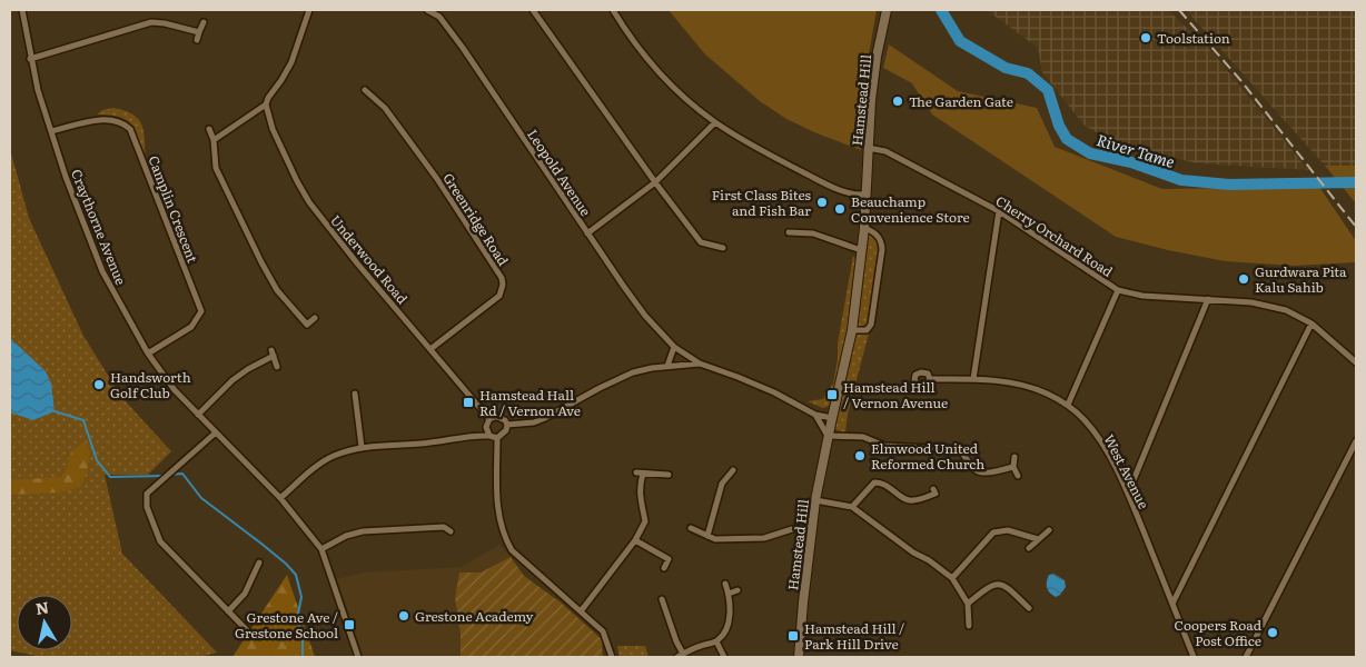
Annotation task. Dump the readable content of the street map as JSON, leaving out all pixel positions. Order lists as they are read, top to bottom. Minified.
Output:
{"streets":{"main road":["Hamstead Hill"],"street":["Leopold Avenue","Camplin Crescent","Greenridge Road","Craythorne Avenue","Cherry Orchard Road","Underwood Road","West Avenue"]},"crossings":[["Hamstead Hill","Cherry Orchard Road"],["Camplin Crescent","Craythorne Avenue"],["Greenridge Road","Underwood Road"]],"water":["River Tame"],"places":{"other":["Toolstation","The Garden Gate","First Class Bites and Fish Bar","Beauchamp Convenience Store","Gurdwara Pita Kalu Sahib","Handsworth Golf Club","Elmwood United Reformed Church","Grestone Academy","Coopers Road Post Office"],"transit":["Hamstead Hill / Vernon Avenue","Hamstead Hall Rd / Vernon Ave","Grestone Ave / Grestone School","Hamstead Hill / Park Hill Drive"]},"north":"top"}
